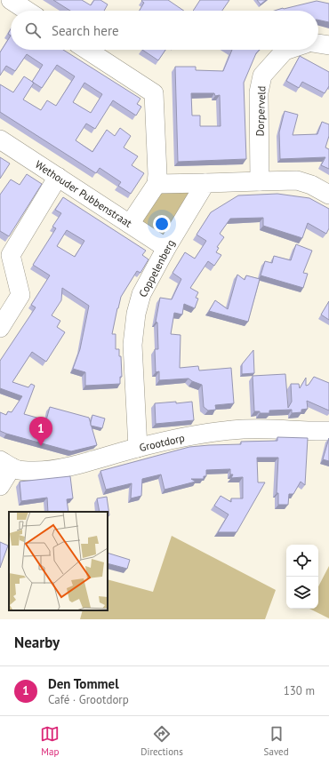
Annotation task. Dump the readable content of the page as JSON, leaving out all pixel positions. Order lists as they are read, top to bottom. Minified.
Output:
{"streets":{"street":["Dorperveld","Wethouder Pubbenstraat","Coppelenberg","Grootdorp"]},"crossings":[["Wethouder Pubbenstraat","Coppelenberg"],["Coppelenberg","Grootdorp"]],"page":{"search":"Search here","pins":"1","heading":"Nearby","list":[{"mark":"1","name":"Den Tommel","note":"Café · Grootdorp","value":"130 m"}],"nav":["Map","Directions","Saved"]}}
